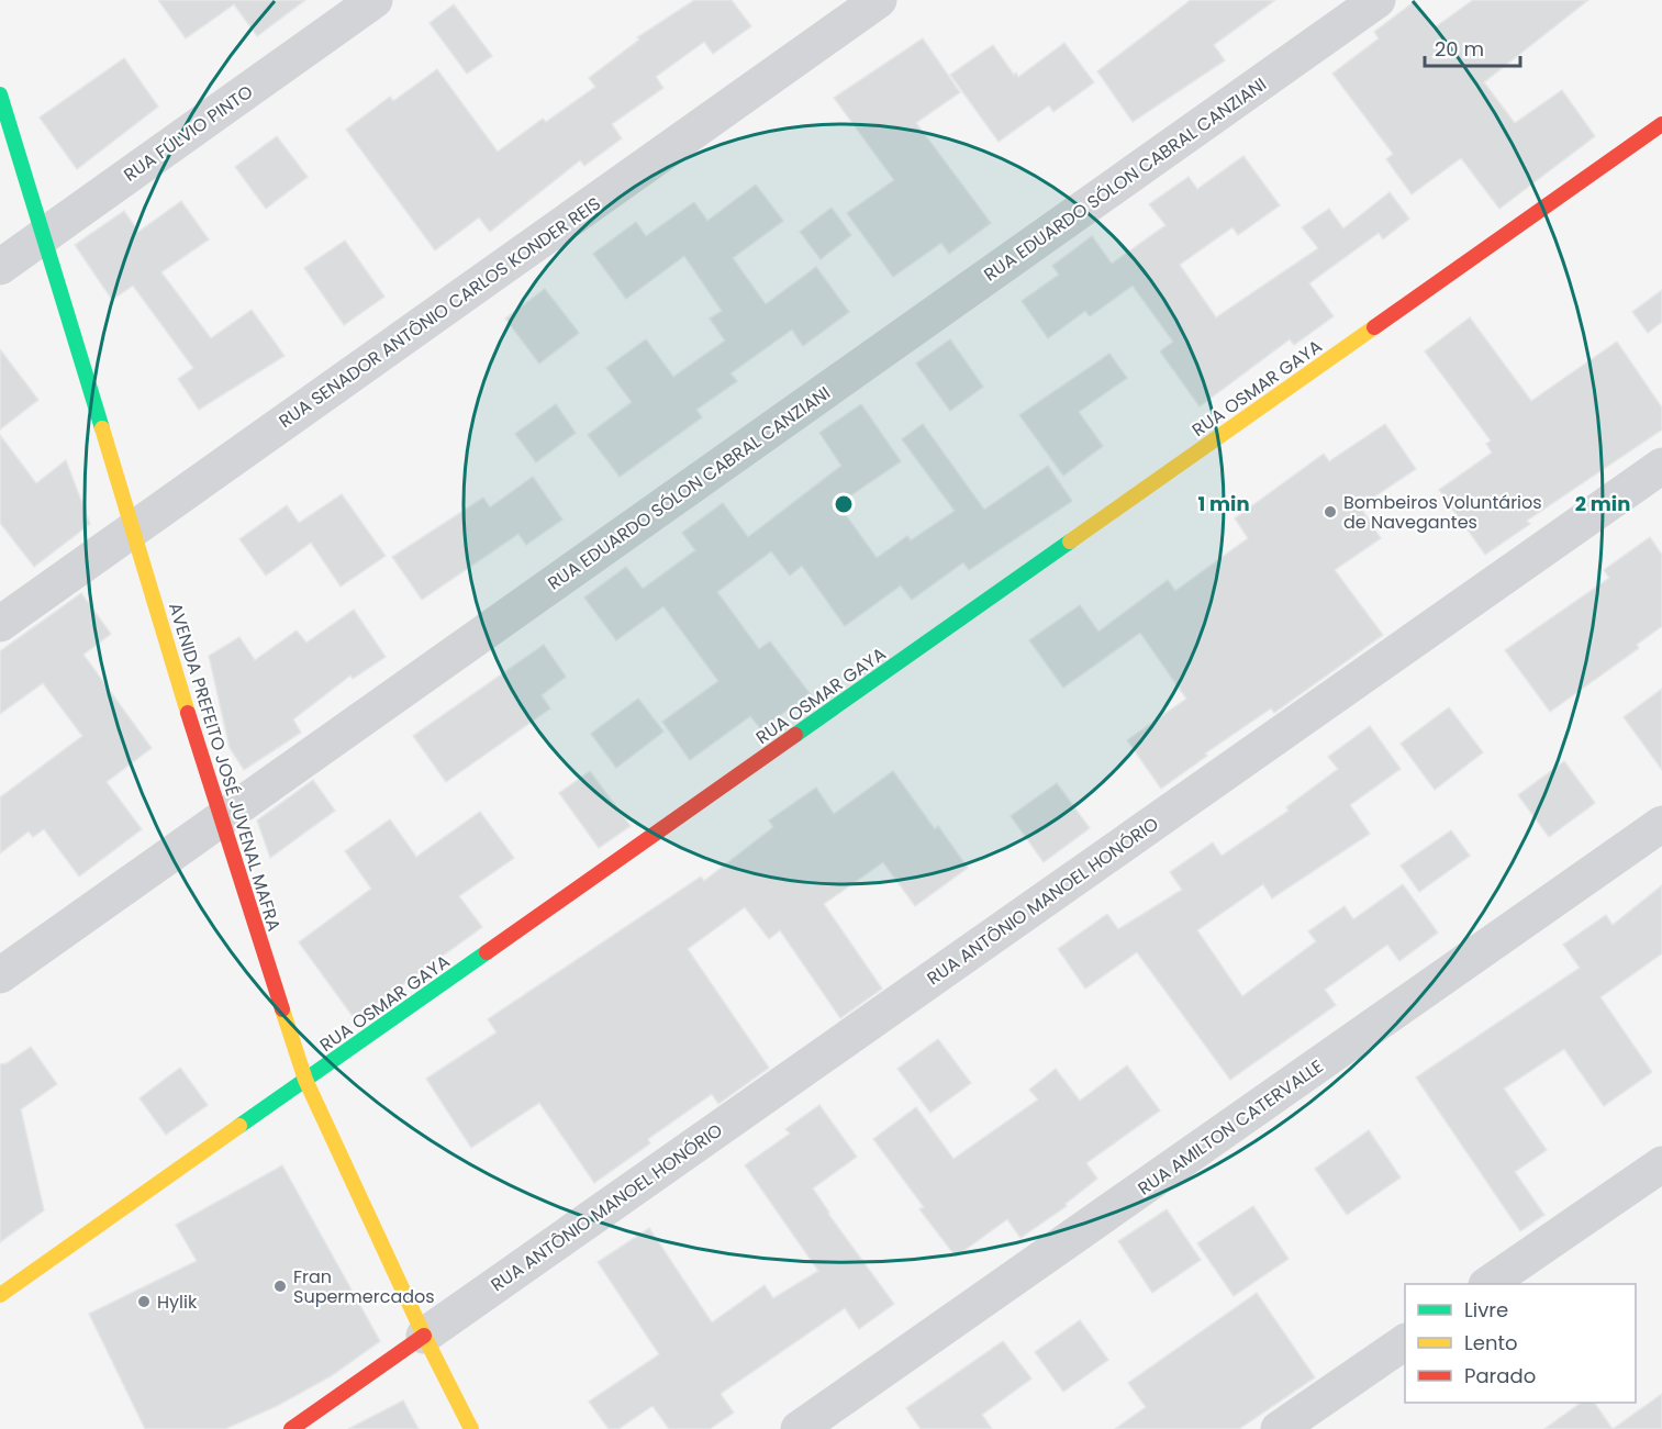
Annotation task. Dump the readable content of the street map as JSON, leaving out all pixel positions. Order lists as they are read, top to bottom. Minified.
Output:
{"streets":{"main road":["RUA OSMAR GAYA","AVENIDA PREFEITO JOSÉ JUVENAL MAFRA"],"street":["RUA FÚLVIO PINTO","RUA EDUARDO SÓLON CABRAL CANZIANI","RUA SENADOR ANTÔNIO CARLOS KONDER REIS","RUA ANTÔNIO MANOEL HONÓRIO","RUA AMILTON CATERVALLE"]},"crossings":[["RUA FÚLVIO PINTO","AVENIDA PREFEITO JOSÉ JUVENAL MAFRA"],["RUA EDUARDO SÓLON CABRAL CANZIANI","AVENIDA PREFEITO JOSÉ JUVENAL MAFRA"],["RUA SENADOR ANTÔNIO CARLOS KONDER REIS","AVENIDA PREFEITO JOSÉ JUVENAL MAFRA"],["RUA OSMAR GAYA","AVENIDA PREFEITO JOSÉ JUVENAL MAFRA"],["AVENIDA PREFEITO JOSÉ JUVENAL MAFRA","RUA ANTÔNIO MANOEL HONÓRIO"]],"places":["Bombeiros Voluntários de Navegantes","Fran Supermercados","Hylik"],"legend":["Livre","Lento","Parado"],"scale_bar":"20 m","rings":["1 min","2 min"]}
